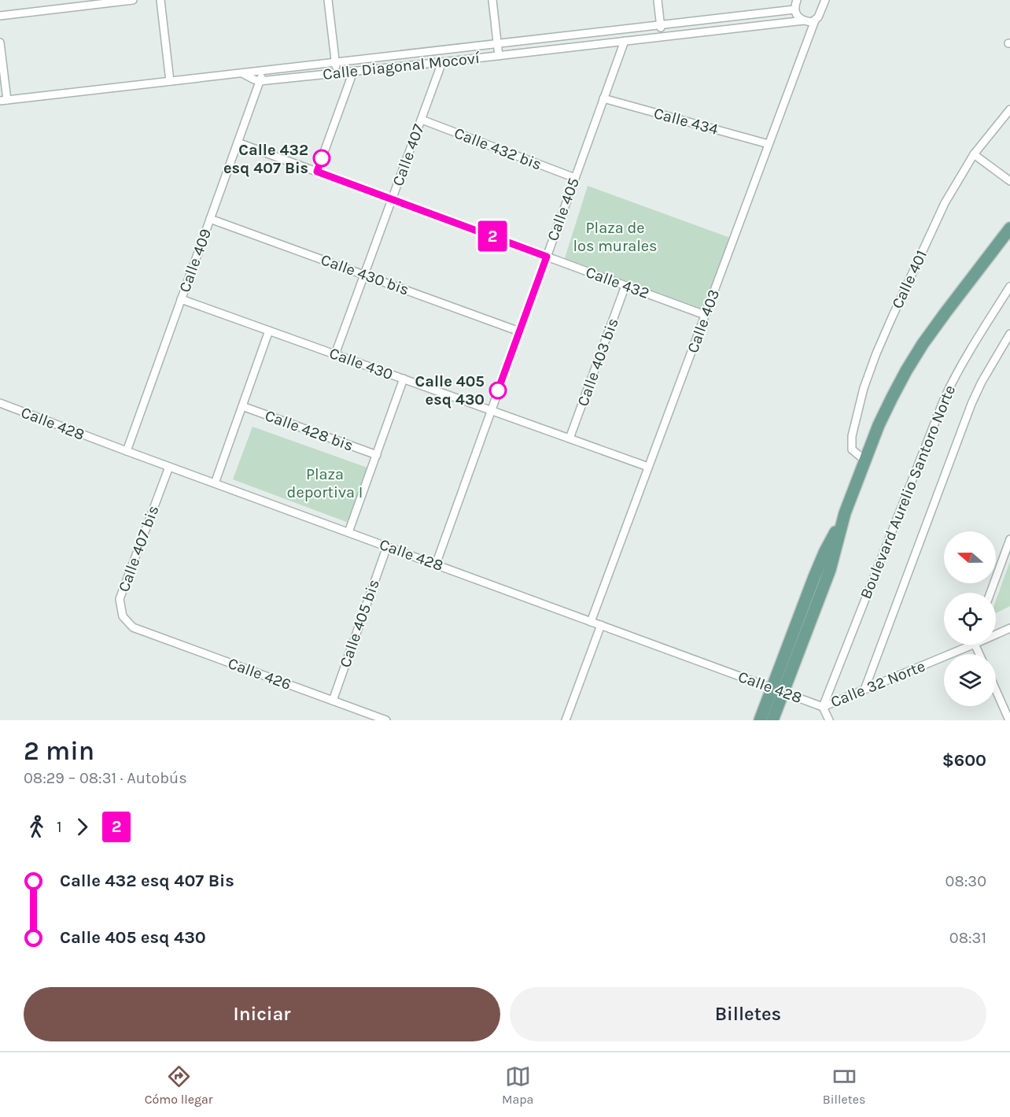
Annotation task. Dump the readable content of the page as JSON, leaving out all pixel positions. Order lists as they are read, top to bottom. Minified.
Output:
{"streets":{"street":["Calle Diagonal Mocoví","Calle 434","Calle 432 bis","Calle 407","Calle 405","Calle 409","Calle 430 bis","Calle 401","Calle 432","Calle 403","Calle 403 bis","Calle 430","Calle 428","Calle 428 bis","Boulevard Aurelio Santoro Norte","Calle 407 bis","Calle 405 bis","Calle 426","Calle 32 Norte"]},"crossings":[["Calle Diagonal Mocoví","Calle 407"],["Calle Diagonal Mocoví","Calle 405"],["Calle Diagonal Mocoví","Calle 409"],["Calle 434","Calle 405"],["Calle 434","Calle 403"],["Calle 432 bis","Calle 407"],["Calle 432 bis","Calle 405"],["Calle 407","Calle 430 bis"],["Calle 407","Calle 432"],["Calle 407","Calle 430"],["Calle 405","Calle 430 bis"],["Calle 405","Calle 432"],["Calle 405","Calle 430"],["Calle 405","Calle 428"],["Calle 409","Calle 430 bis"],["Calle 409","Calle 432"],["Calle 409","Calle 430"],["Calle 409","Calle 428"],["Calle 432","Calle 403"],["Calle 432","Calle 403 bis"],["Calle 403","Calle 430"],["Calle 403","Calle 428"],["Calle 403 bis","Calle 430"],["Calle 428","Boulevard Aurelio Santoro Norte"],["Calle 428","Calle 407 bis"],["Calle 428","Calle 405 bis"],["Calle 428","Calle 32 Norte"],["Boulevard Aurelio Santoro Norte","Calle 32 Norte"],["Calle 407 bis","Calle 426"],["Calle 405 bis","Calle 426"]],"parks":["Plaza de los murales","Plaza deportiva I"],"places":["Calle 432 esq 407 Bis","Calle 405 esq 430"],"lines":["bus line 2"],"north":"left","page":{"on_map":"2","heading":["2 min","08:29 – 08:31 · Autobús","$600"],"legs":["1","2"],"list":[{"name":"Calle 432 esq 407 Bis","value":"08:30"},{"name":"Calle 405 esq 430","value":"08:31"}],"buttons":["Iniciar","Billetes"],"tabs":["Cómo llegar","Mapa","Billetes"]}}
